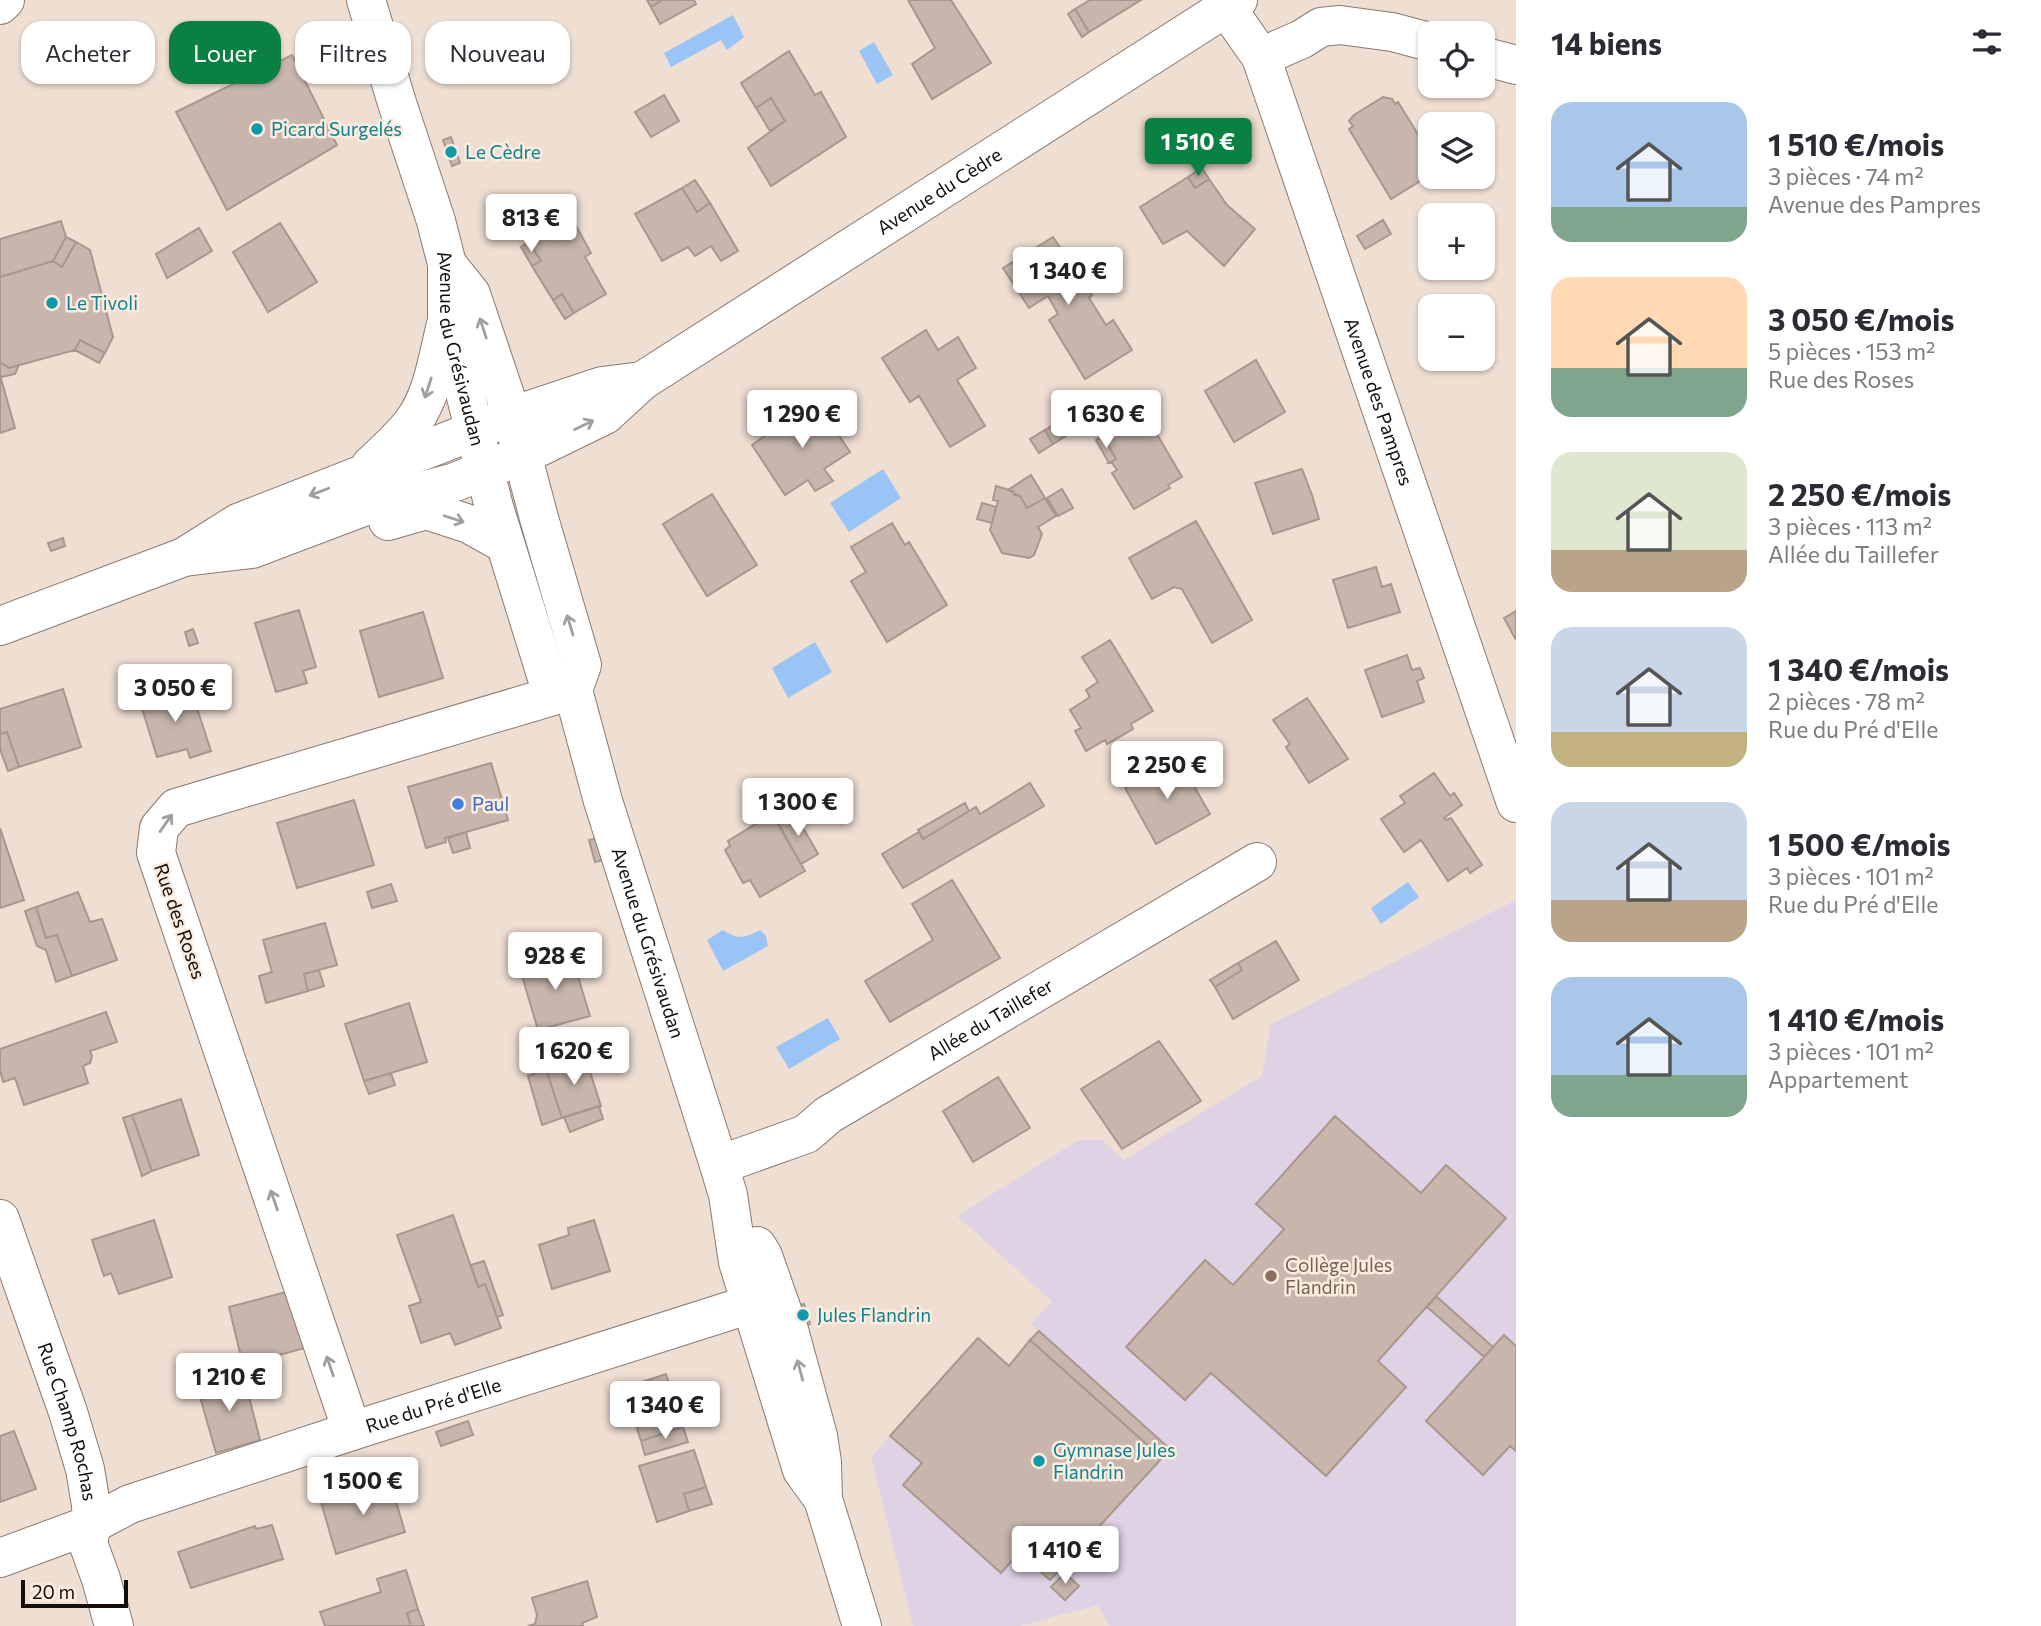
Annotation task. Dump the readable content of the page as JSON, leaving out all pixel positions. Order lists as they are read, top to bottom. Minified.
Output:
{"streets":{"street":["Avenue du Cèdre","Avenue du Grésivaudan","Avenue des Pampres","Rue des Roses","Allée du Taillefer","Rue du Pré d'Elle","Rue Champ Rochas"]},"crossings":[["Avenue du Cèdre","Avenue du Grésivaudan"],["Avenue du Cèdre","Avenue des Pampres"],["Avenue du Grésivaudan","Rue des Roses"],["Avenue du Grésivaudan","Allée du Taillefer"],["Avenue du Grésivaudan","Rue du Pré d'Elle"],["Rue des Roses","Rue du Pré d'Elle"],["Rue du Pré d'Elle","Rue Champ Rochas"]],"places":["Picard Surgelés","Le Cèdre","Le Tivoli","Paul","Collège Jules Flandrin","Jules Flandrin","Gymnase Jules Flandrin"],"scale_bar":"20 m","page":{"heading":"14 biens","map_buttons":["+","−"],"chip":["Acheter","Louer","Filtres","Nouveau"],"list":[{"name":"1 510 €/mois","note":"3 pièces · 74 m² · Avenue des Pampres"},{"name":"3 050 €/mois","note":"5 pièces · 153 m² · Rue des Roses"},{"name":"2 250 €/mois","note":"3 pièces · 113 m² · Allée du Taillefer"},{"name":"1 340 €/mois","note":"2 pièces · 78 m² · Rue du Pré d'Elle"},{"name":"1 500 €/mois","note":"3 pièces · 101 m² · Rue du Pré d'Elle"},{"name":"1 410 €/mois","note":"3 pièces · 101 m² · Appartement"}],"price":["1 510 €","813 €","1 340 €","1 290 €","1 630 €","3 050 €","2 250 €","1 300 €","928 €","1 620 €","1 210 €","1 340 €","1 500 €","1 410 €"],"scale":"20 m"}}
